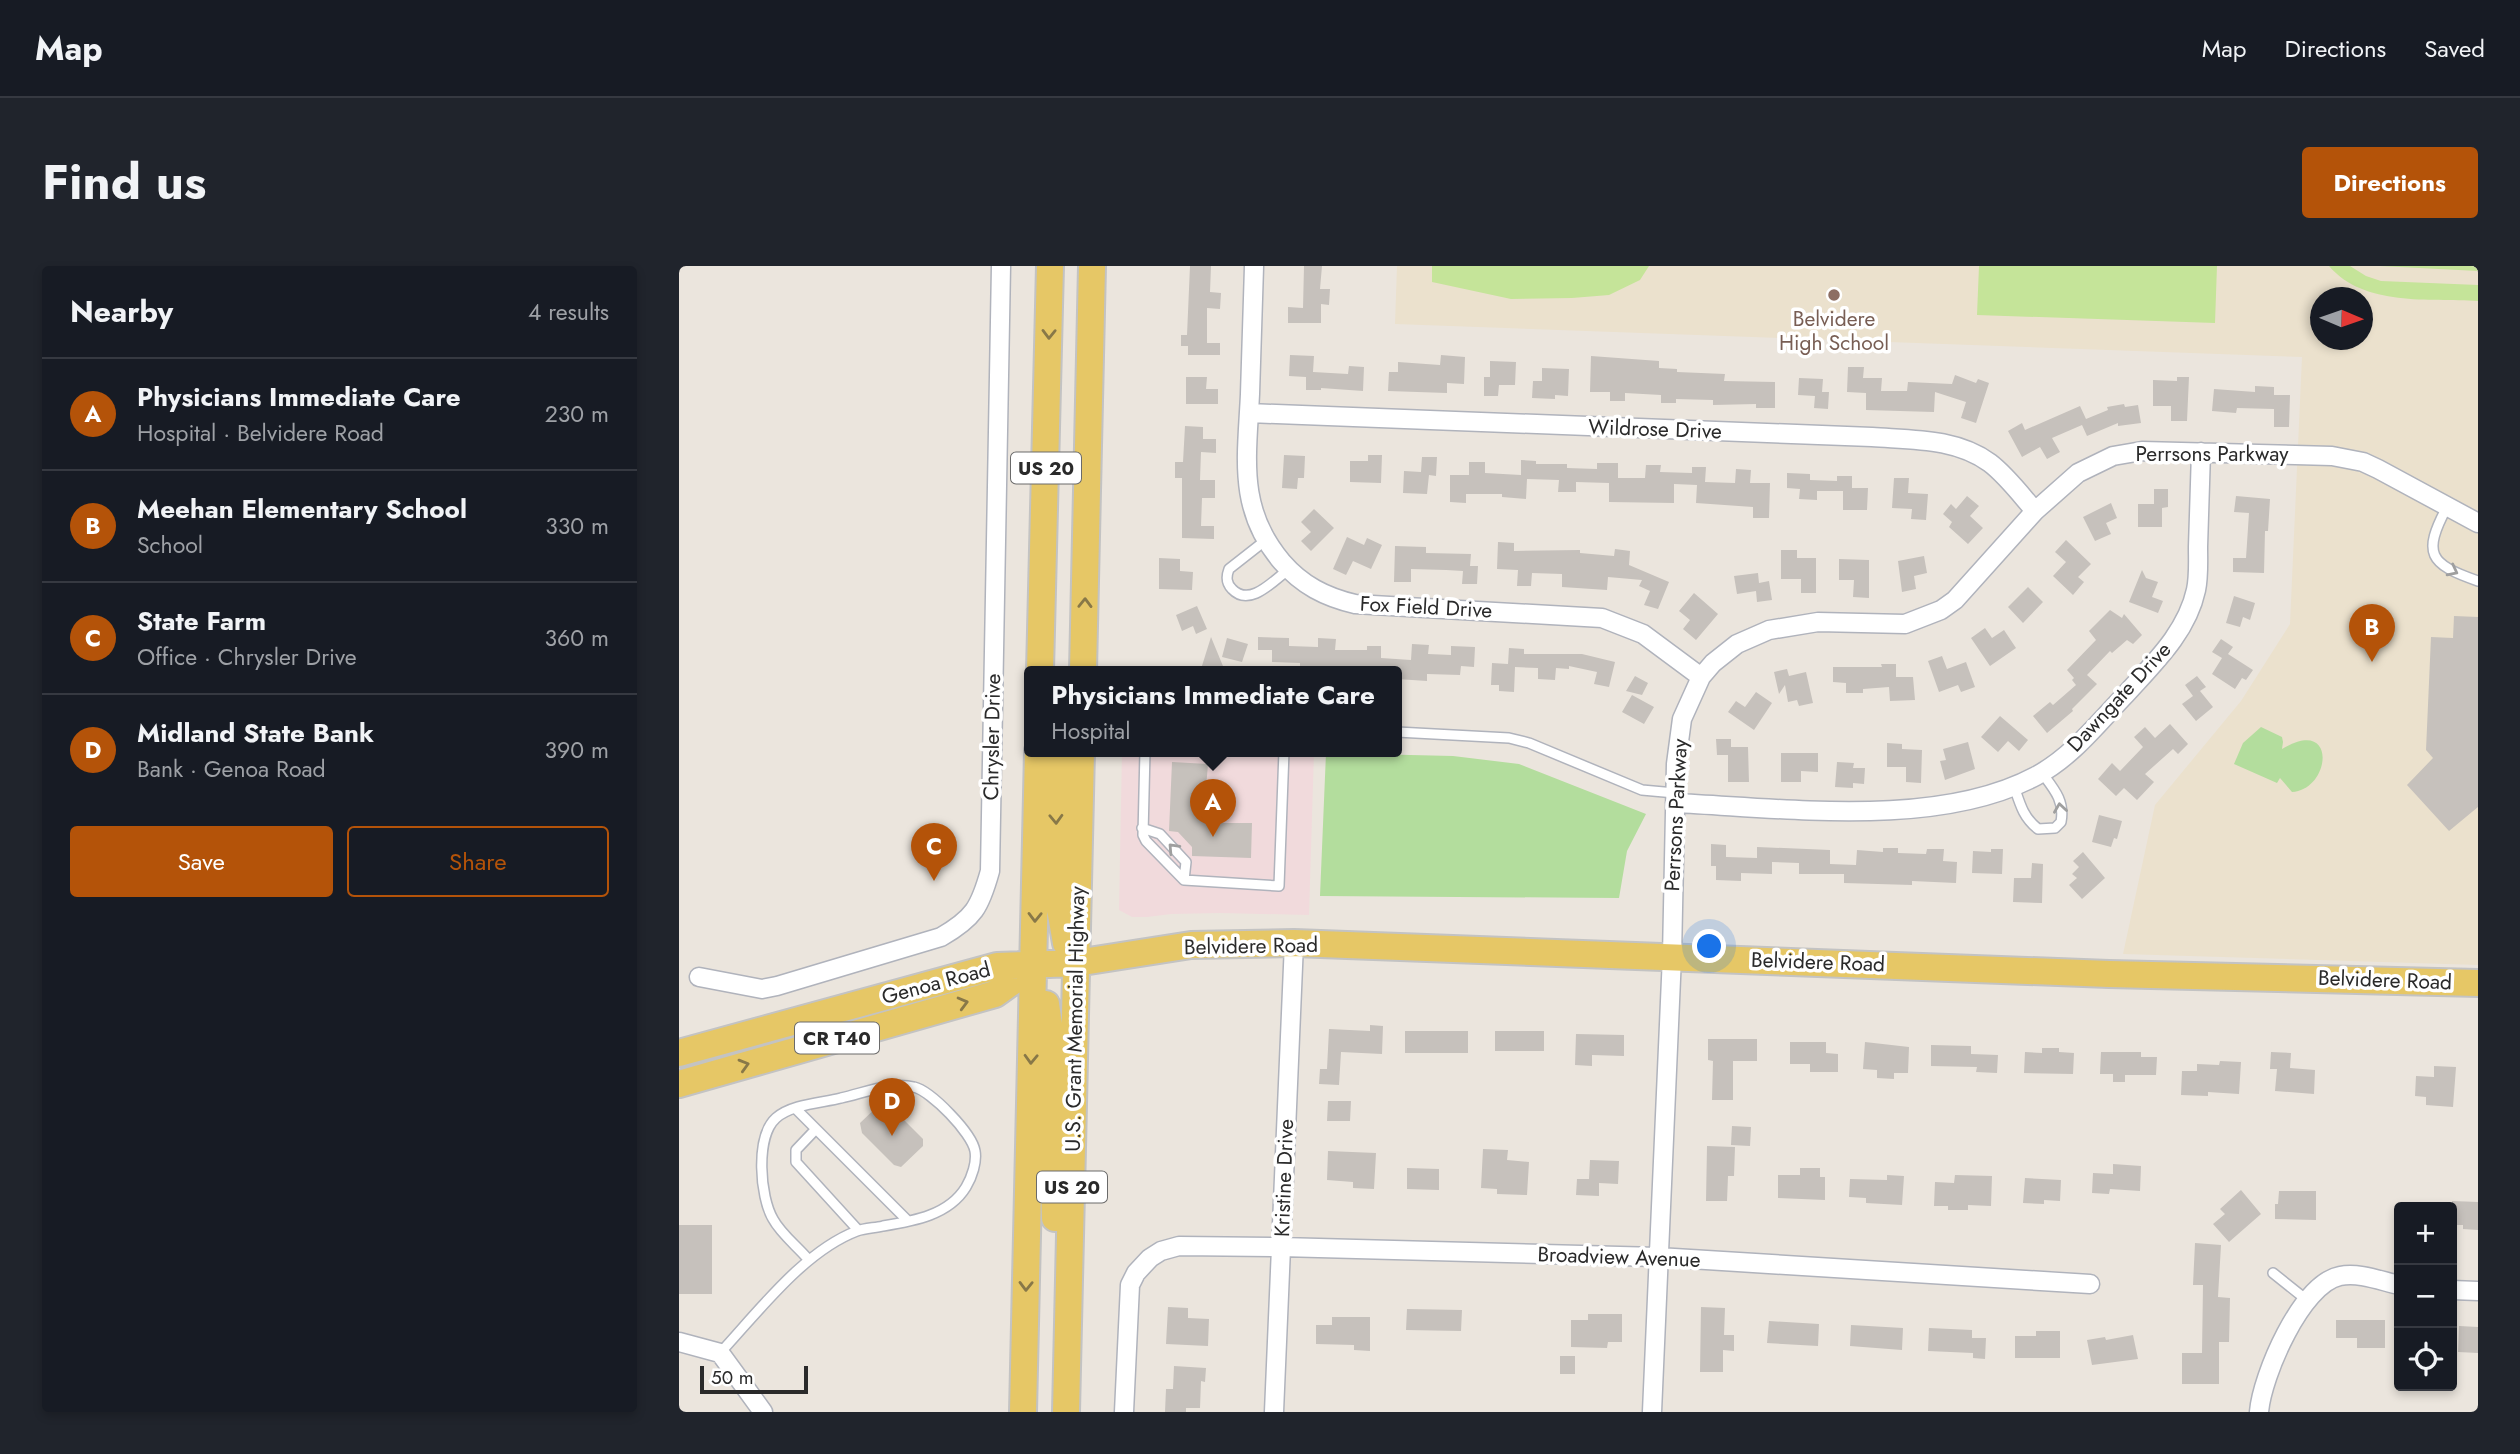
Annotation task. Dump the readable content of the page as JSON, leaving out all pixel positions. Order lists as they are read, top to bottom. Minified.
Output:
{"streets":{"main road":["US 20","Belvidere Road","Genoa Road","U.S. Grant Memorial Highway","CR T40"],"street":["Wildrose Drive","Perrsons Parkway","Fox Field Drive","Dawngate Drive","Chrysler Drive","Kristine Drive","Broadview Avenue"]},"crossings":[["Wildrose Drive","Perrsons Parkway"],["Wildrose Drive","Fox Field Drive"],["Perrsons Parkway","Fox Field Drive"],["Perrsons Parkway","Dawngate Drive"],["Perrsons Parkway","Belvidere Road"],["Perrsons Parkway","Broadview Avenue"],["Belvidere Road","Genoa Road"],["Belvidere Road","U.S. Grant Memorial Highway"],["Belvidere Road","Kristine Drive"],["Genoa Road","U.S. Grant Memorial Highway"],["Kristine Drive","Broadview Avenue"]],"places":["Belvidere High School"],"scale_bar":"50 m","north":"right","page":{"header":"Map","nav":["Map","Directions","Saved"],"title":"Find us","buttons":["Directions",["Save","Share"]],"heading":["Nearby","4 results"],"list":[{"mark":"A","name":"Physicians Immediate Care","note":"Hospital · Belvidere Road","value":"230 m"},{"mark":"B","name":"Meehan Elementary School","note":"School","value":"330 m"},{"mark":"C","name":"State Farm","note":"Office · Chrysler Drive","value":"360 m"},{"mark":"D","name":"Midland State Bank","note":"Bank · Genoa Road","value":"390 m"}],"pins":["B","A","C","D"],"popup":["Physicians Immediate Care","Hospital"],"map_buttons":["+","−"],"scale":"50 m"}}
